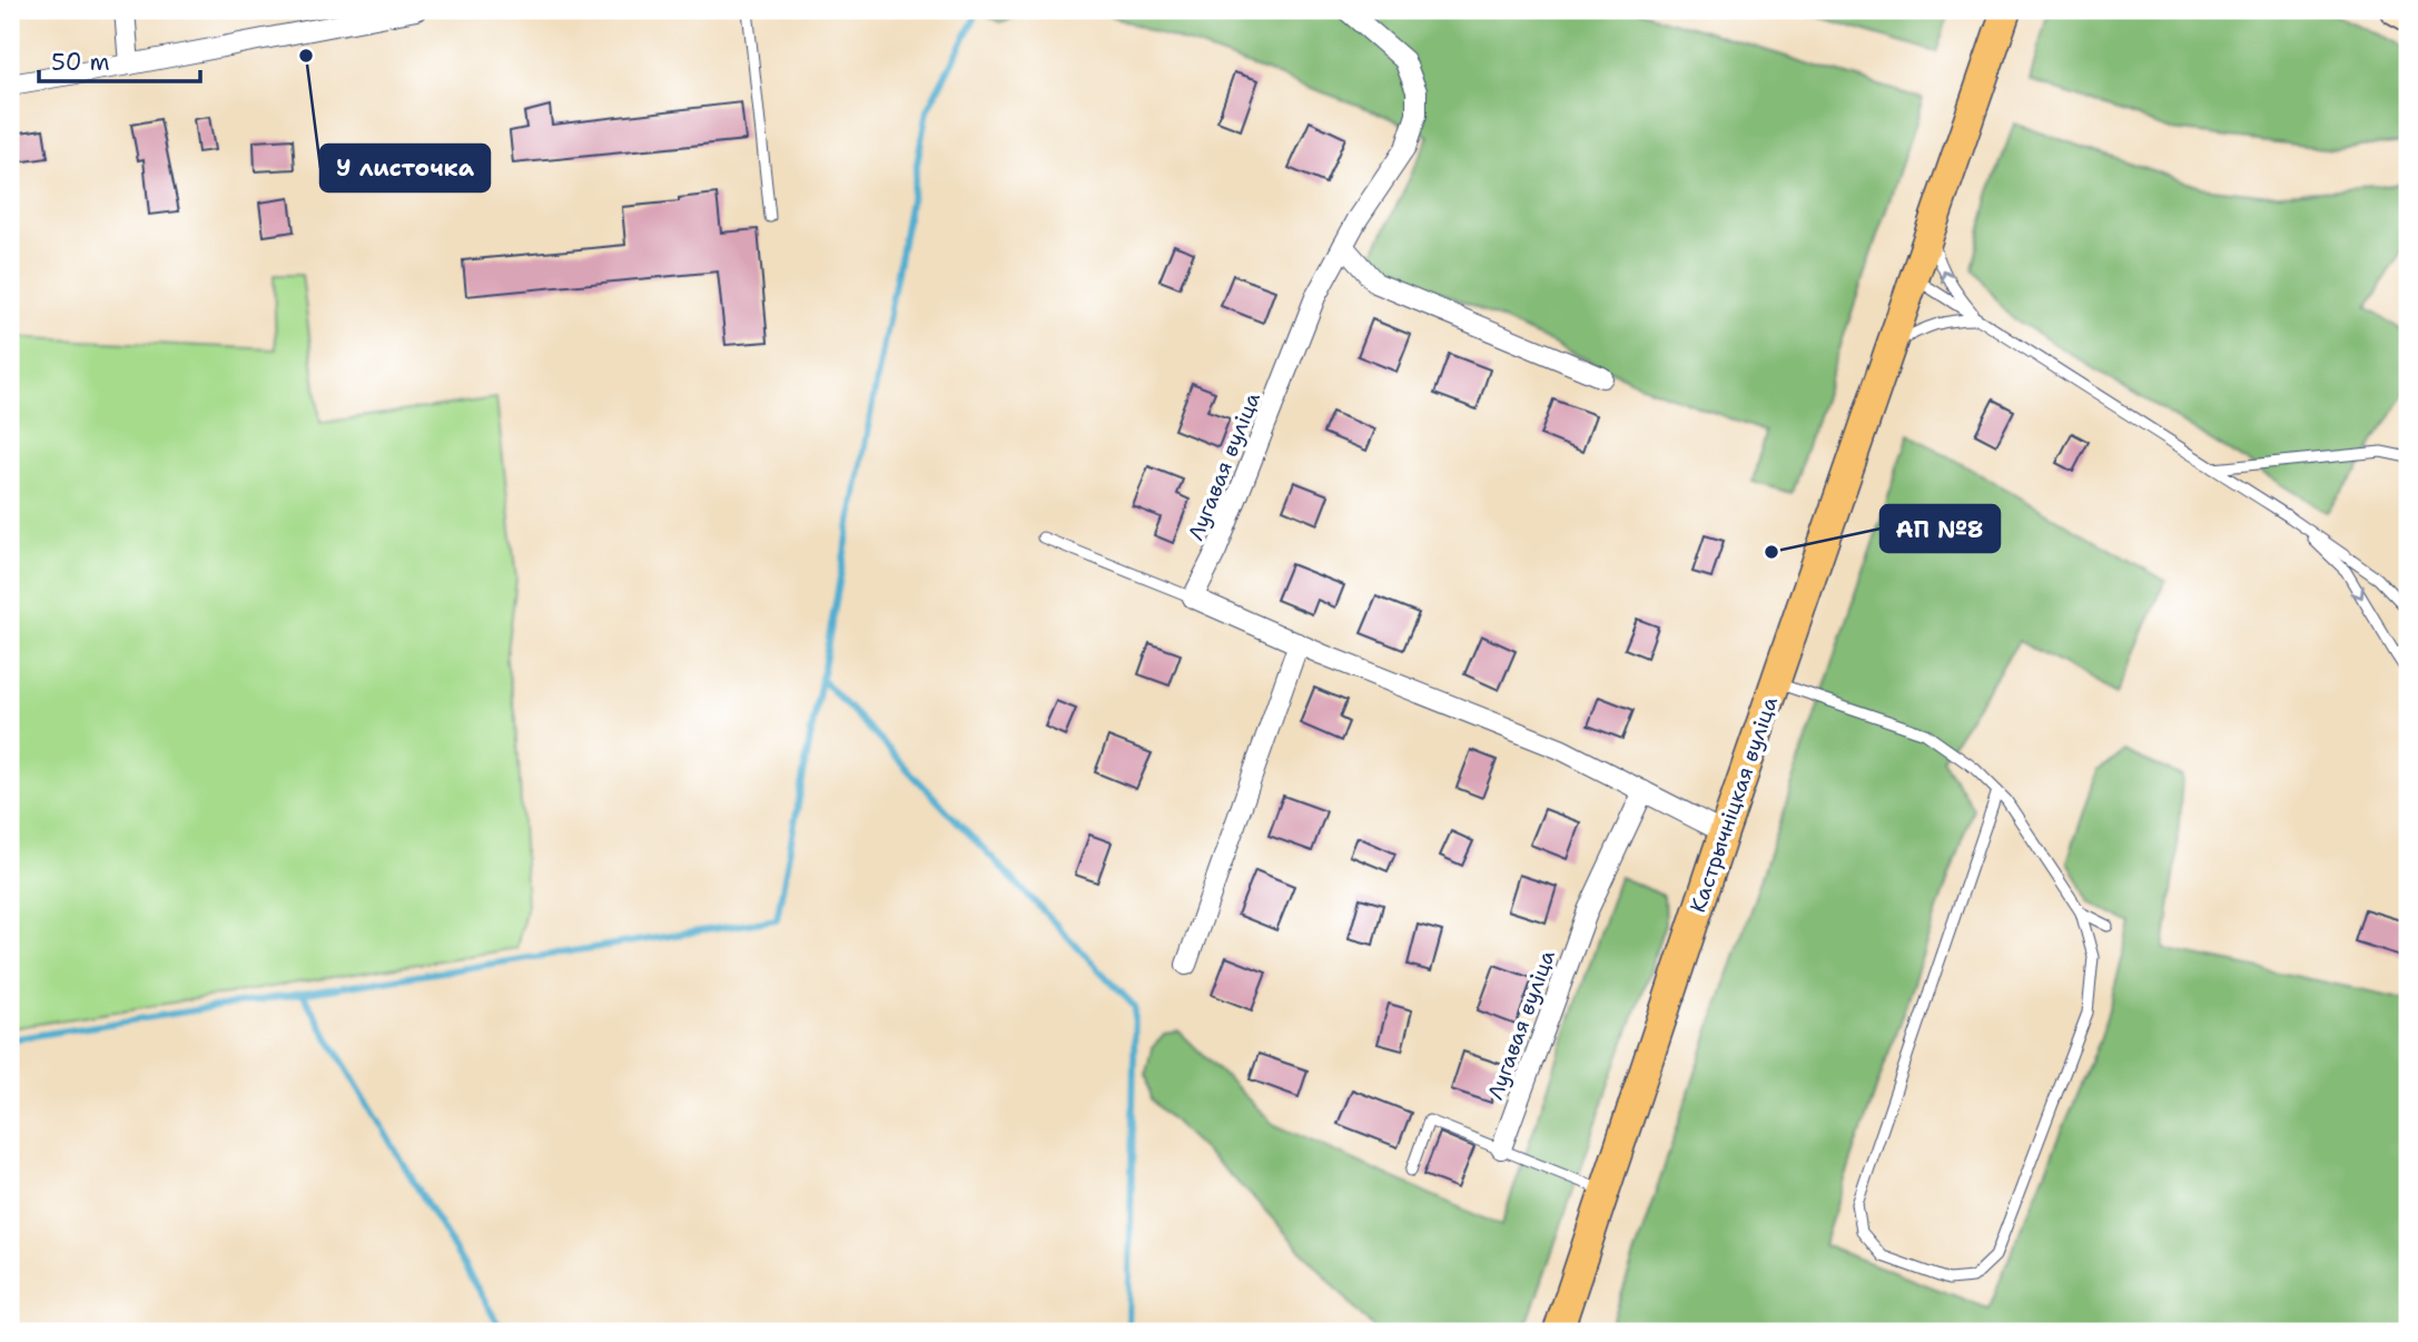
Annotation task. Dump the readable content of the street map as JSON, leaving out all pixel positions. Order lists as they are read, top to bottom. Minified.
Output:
{"streets":{"main road":["Кастрычніцкая вуліца"],"street":["Лугавая вуліца"]},"places":["У листочка","АП №8"],"scale_bar":"50 m"}
